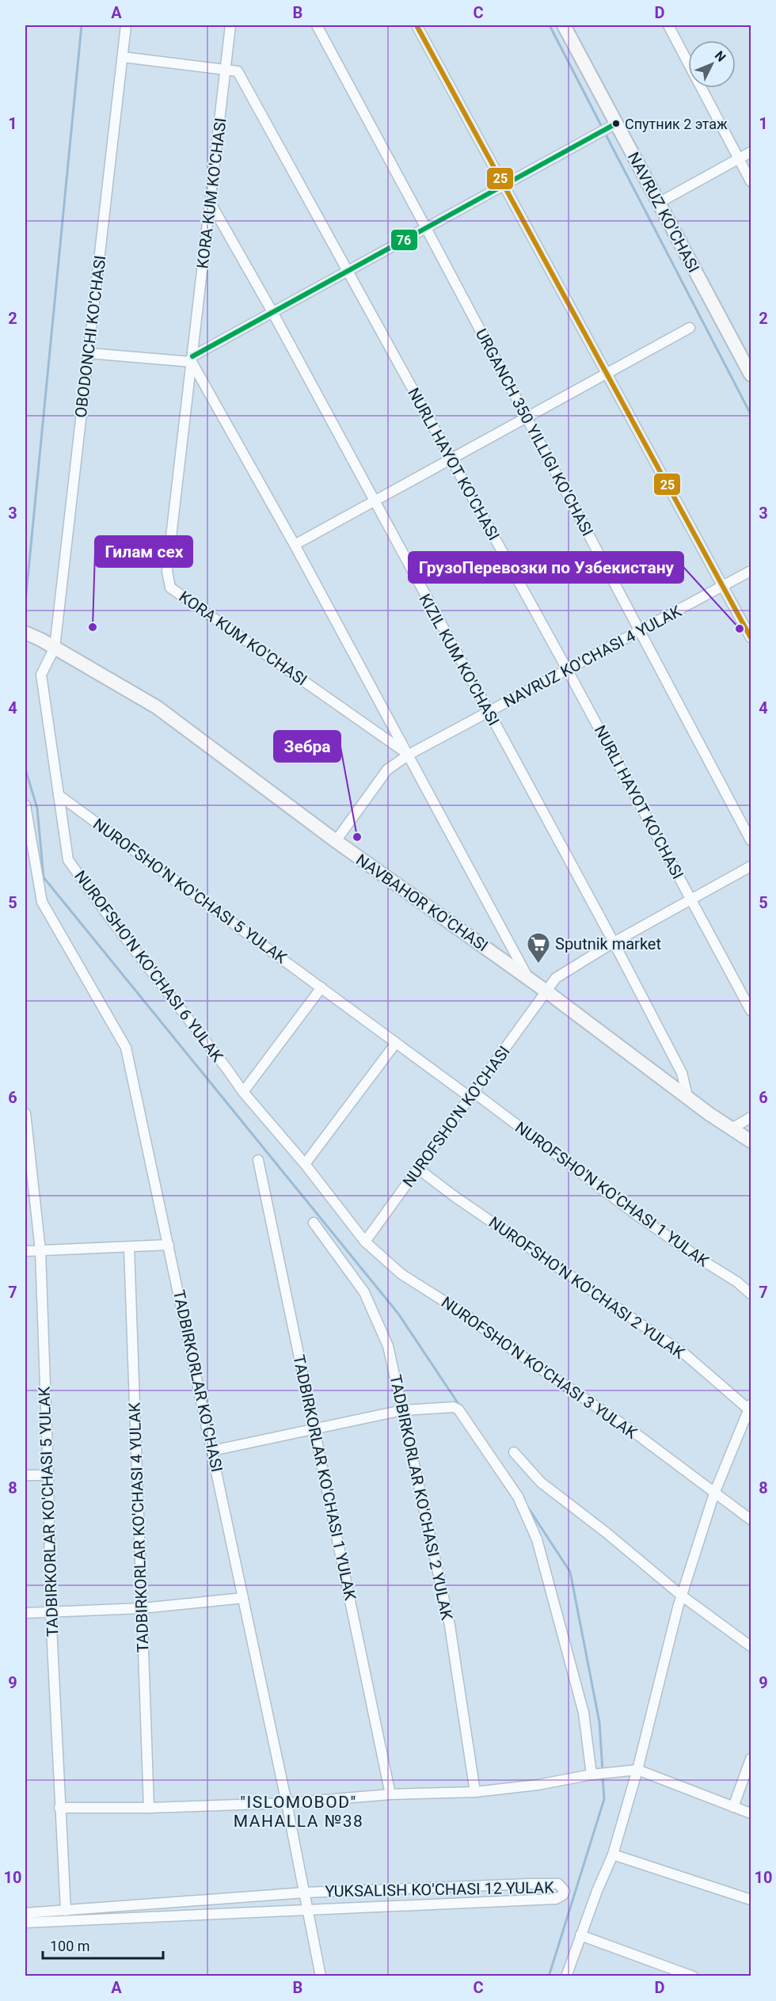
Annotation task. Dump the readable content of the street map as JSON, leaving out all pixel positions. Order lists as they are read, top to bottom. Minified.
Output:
{"streets":{"main road":["NAVRUZ KO'CHASI","NAVBAHOR KO'CHASI"],"street":["KORA KUM KO'CHASI","OBODONCHI KO'CHASI","URGANCH 350 YILLIGI KO'CHASI","NURLI HAYOT KO'CHASI","NAVRUZ KO'CHASI 4 YULAK","KIZIL KUM KO'CHASI","NUROFSHO'N KO'CHASI 5 YULAK","NUROFSHO'N KO'CHASI 6 YULAK","NUROFSHO'N KO'CHASI","NUROFSHO'N KO'CHASI 1 YULAK","NUROFSHO'N KO'CHASI 2 YULAK","NUROFSHO'N KO'CHASI 3 YULAK","TADBIRKORLAR KO'CHASI","TADBIRKORLAR KO'CHASI 1 YULAK","TADBIRKORLAR KO'CHASI 2 YULAK","TADBIRKORLAR KO'CHASI 5 YULAK","TADBIRKORLAR KO'CHASI 4 YULAK","YUKSALISH KO'CHASI 12 YULAK"]},"crossings":[["KORA KUM KO'CHASI","NURLI HAYOT KO'CHASI"],["KORA KUM KO'CHASI","NAVRUZ KO'CHASI 4 YULAK"],["KORA KUM KO'CHASI","KIZIL KUM KO'CHASI"],["KORA KUM KO'CHASI","NAVBAHOR KO'CHASI"],["OBODONCHI KO'CHASI","NAVBAHOR KO'CHASI"],["OBODONCHI KO'CHASI","NUROFSHO'N KO'CHASI 6 YULAK"],["URGANCH 350 YILLIGI KO'CHASI","NAVRUZ KO'CHASI 4 YULAK"],["NURLI HAYOT KO'CHASI","NAVRUZ KO'CHASI 4 YULAK"],["NURLI HAYOT KO'CHASI","NUROFSHO'N KO'CHASI"],["NAVRUZ KO'CHASI 4 YULAK","KIZIL KUM KO'CHASI"],["NAVRUZ KO'CHASI 4 YULAK","NAVBAHOR KO'CHASI"],["KIZIL KUM KO'CHASI","NAVBAHOR KO'CHASI"],["KIZIL KUM KO'CHASI","NUROFSHO'N KO'CHASI"],["NUROFSHO'N KO'CHASI 5 YULAK","NUROFSHO'N KO'CHASI 6 YULAK"],["NUROFSHO'N KO'CHASI 5 YULAK","NUROFSHO'N KO'CHASI"],["NUROFSHO'N KO'CHASI 5 YULAK","NUROFSHO'N KO'CHASI 1 YULAK"],["NAVBAHOR KO'CHASI","NUROFSHO'N KO'CHASI 6 YULAK"],["NAVBAHOR KO'CHASI","NUROFSHO'N KO'CHASI"],["NUROFSHO'N KO'CHASI 6 YULAK","NUROFSHO'N KO'CHASI"],["NUROFSHO'N KO'CHASI 6 YULAK","NUROFSHO'N KO'CHASI 3 YULAK"],["NUROFSHO'N KO'CHASI","NUROFSHO'N KO'CHASI 1 YULAK"],["NUROFSHO'N KO'CHASI","NUROFSHO'N KO'CHASI 2 YULAK"],["NUROFSHO'N KO'CHASI","NUROFSHO'N KO'CHASI 3 YULAK"],["TADBIRKORLAR KO'CHASI","YUKSALISH KO'CHASI 12 YULAK"],["TADBIRKORLAR KO'CHASI 5 YULAK","YUKSALISH KO'CHASI 12 YULAK"]],"districts":["\"ISLOMOBOD\" MAHALLA №38"],"places":{"other":["Спутник 2 этаж","Гилам сех","ГрузоПеревозки по Узбекистану","Зебра"],"supermarket":["Sputnik market"]},"lines":["transit line 25","transit line 76"],"scale_bar":"100 m","north":"top right","grid":{"columns":["A","B","C","D"],"rows":["1","2","3","4","5","6","7","8","9","10"]}}
